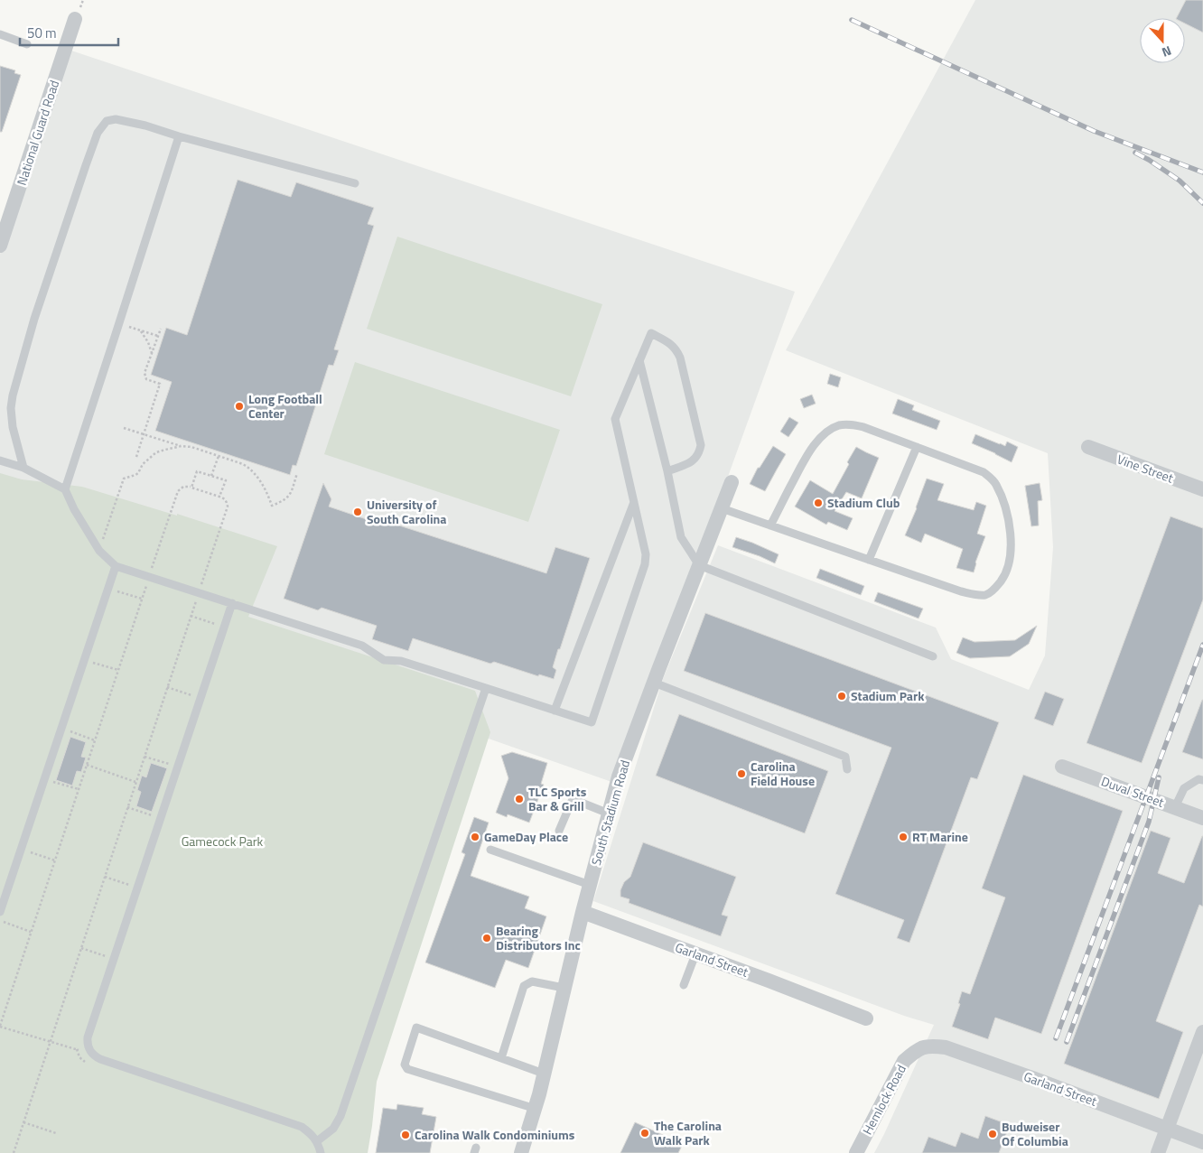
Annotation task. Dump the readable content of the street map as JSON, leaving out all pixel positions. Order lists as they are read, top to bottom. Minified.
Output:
{"streets":{"street":["National Guard Road","Vine Street","Duval Street","South Stadium Road","Garland Street","Hemlock Road"]},"crossings":[["South Stadium Road","Garland Street"],["Garland Street","Hemlock Road"]],"parks":["Gamecock Park"],"places":["Long Football Center","Stadium Club","University of South Carolina","Stadium Park","Carolina Field House","TLC Sports Bar & Grill","GameDay Place","RT Marine","Bearing Distributors Inc","The Carolina Walk Park","Budweiser Of Columbia","Carolina Walk Condominiums"],"scale_bar":"50 m","north":"bottom"}
